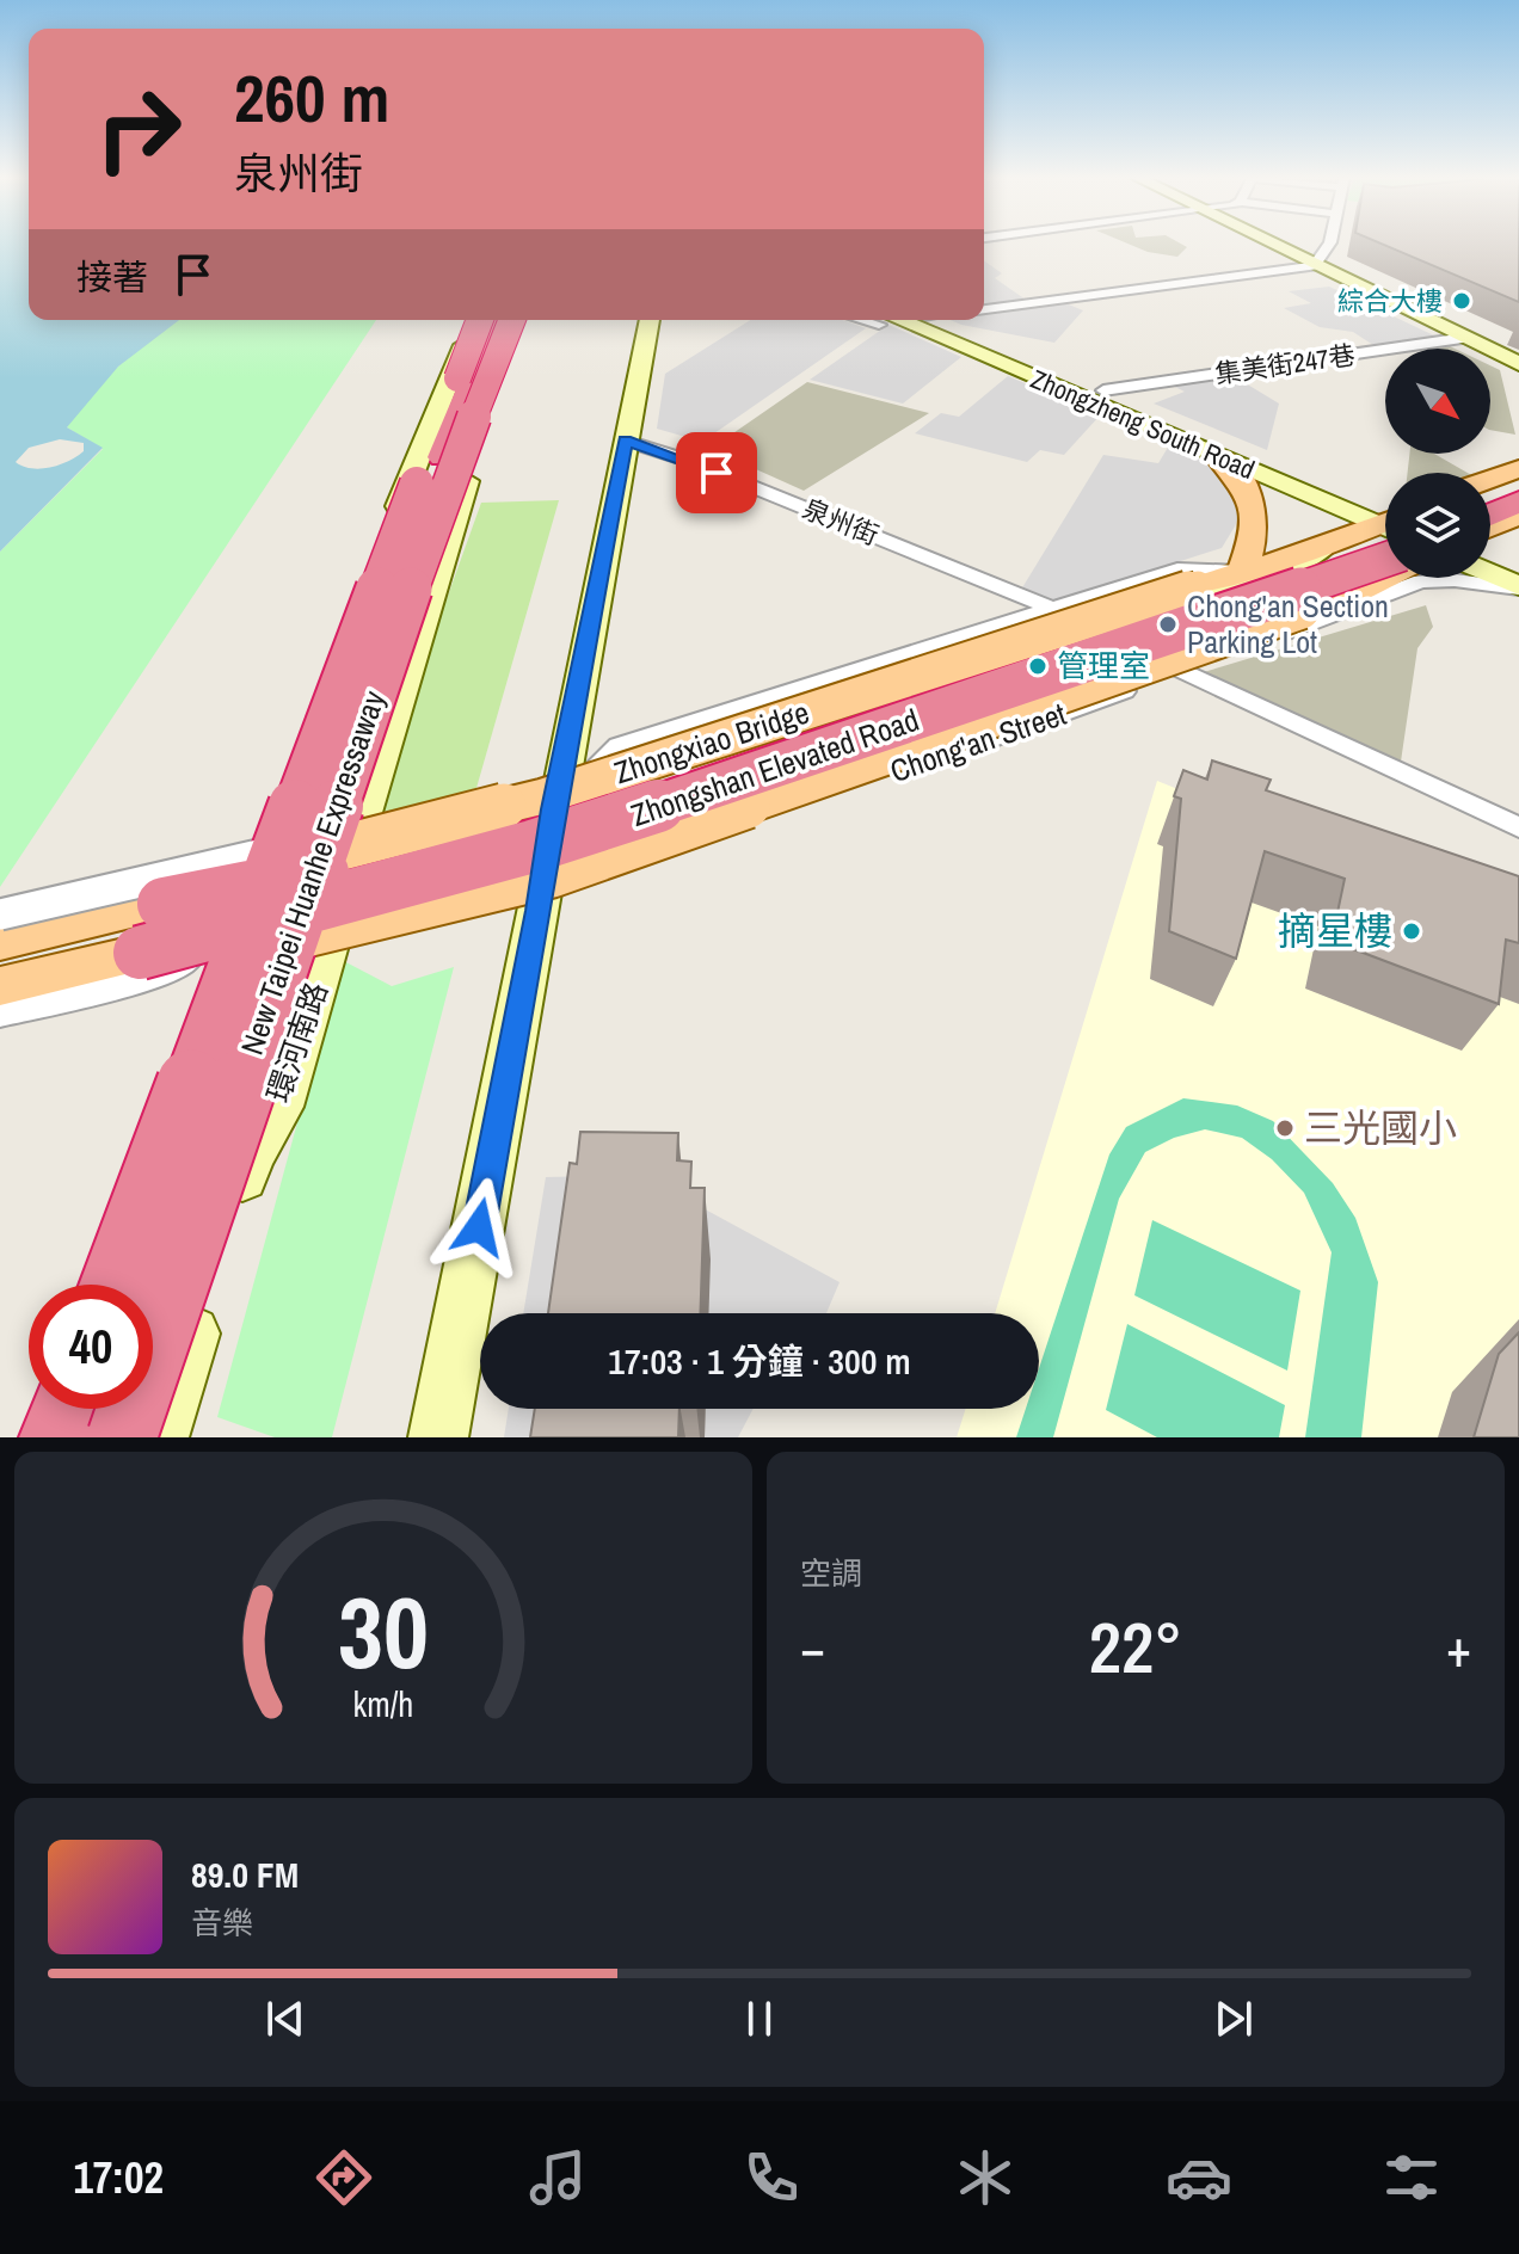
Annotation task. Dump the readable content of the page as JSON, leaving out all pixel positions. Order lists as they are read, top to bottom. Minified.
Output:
{"streets":{"highway":["Zhongshan Elevated Road","New Taipei Huanhe Expressaway"],"main road":["Zhongxiao Bridge","Chong'an Street"],"street":["集美街247巷","Zhongzheng South Road","泉州街","環河南路"]},"crossings":[["集美街247巷","Zhongzheng South Road"],["泉州街","Chong'an Street"],["Zhongxiao Bridge","Chong'an Street"],["Zhongxiao Bridge","Zhongshan Elevated Road"],["Chong'an Street","環河南路"]],"places":["綜合大樓","Chong'an Section Parking Lot","管理室","摘星樓","三光國小"],"north":"bottom right","page":{"turn":["260 m","泉州街"],"then":"接著","limit":"40","trip":"17:03 · 1 分鐘 · 300 m","tile":"空調","heat":["−","22°","+"],"song":["89.0 FM","音樂"],"tabs":"17:02","gauge":["30","km/h"]}}
